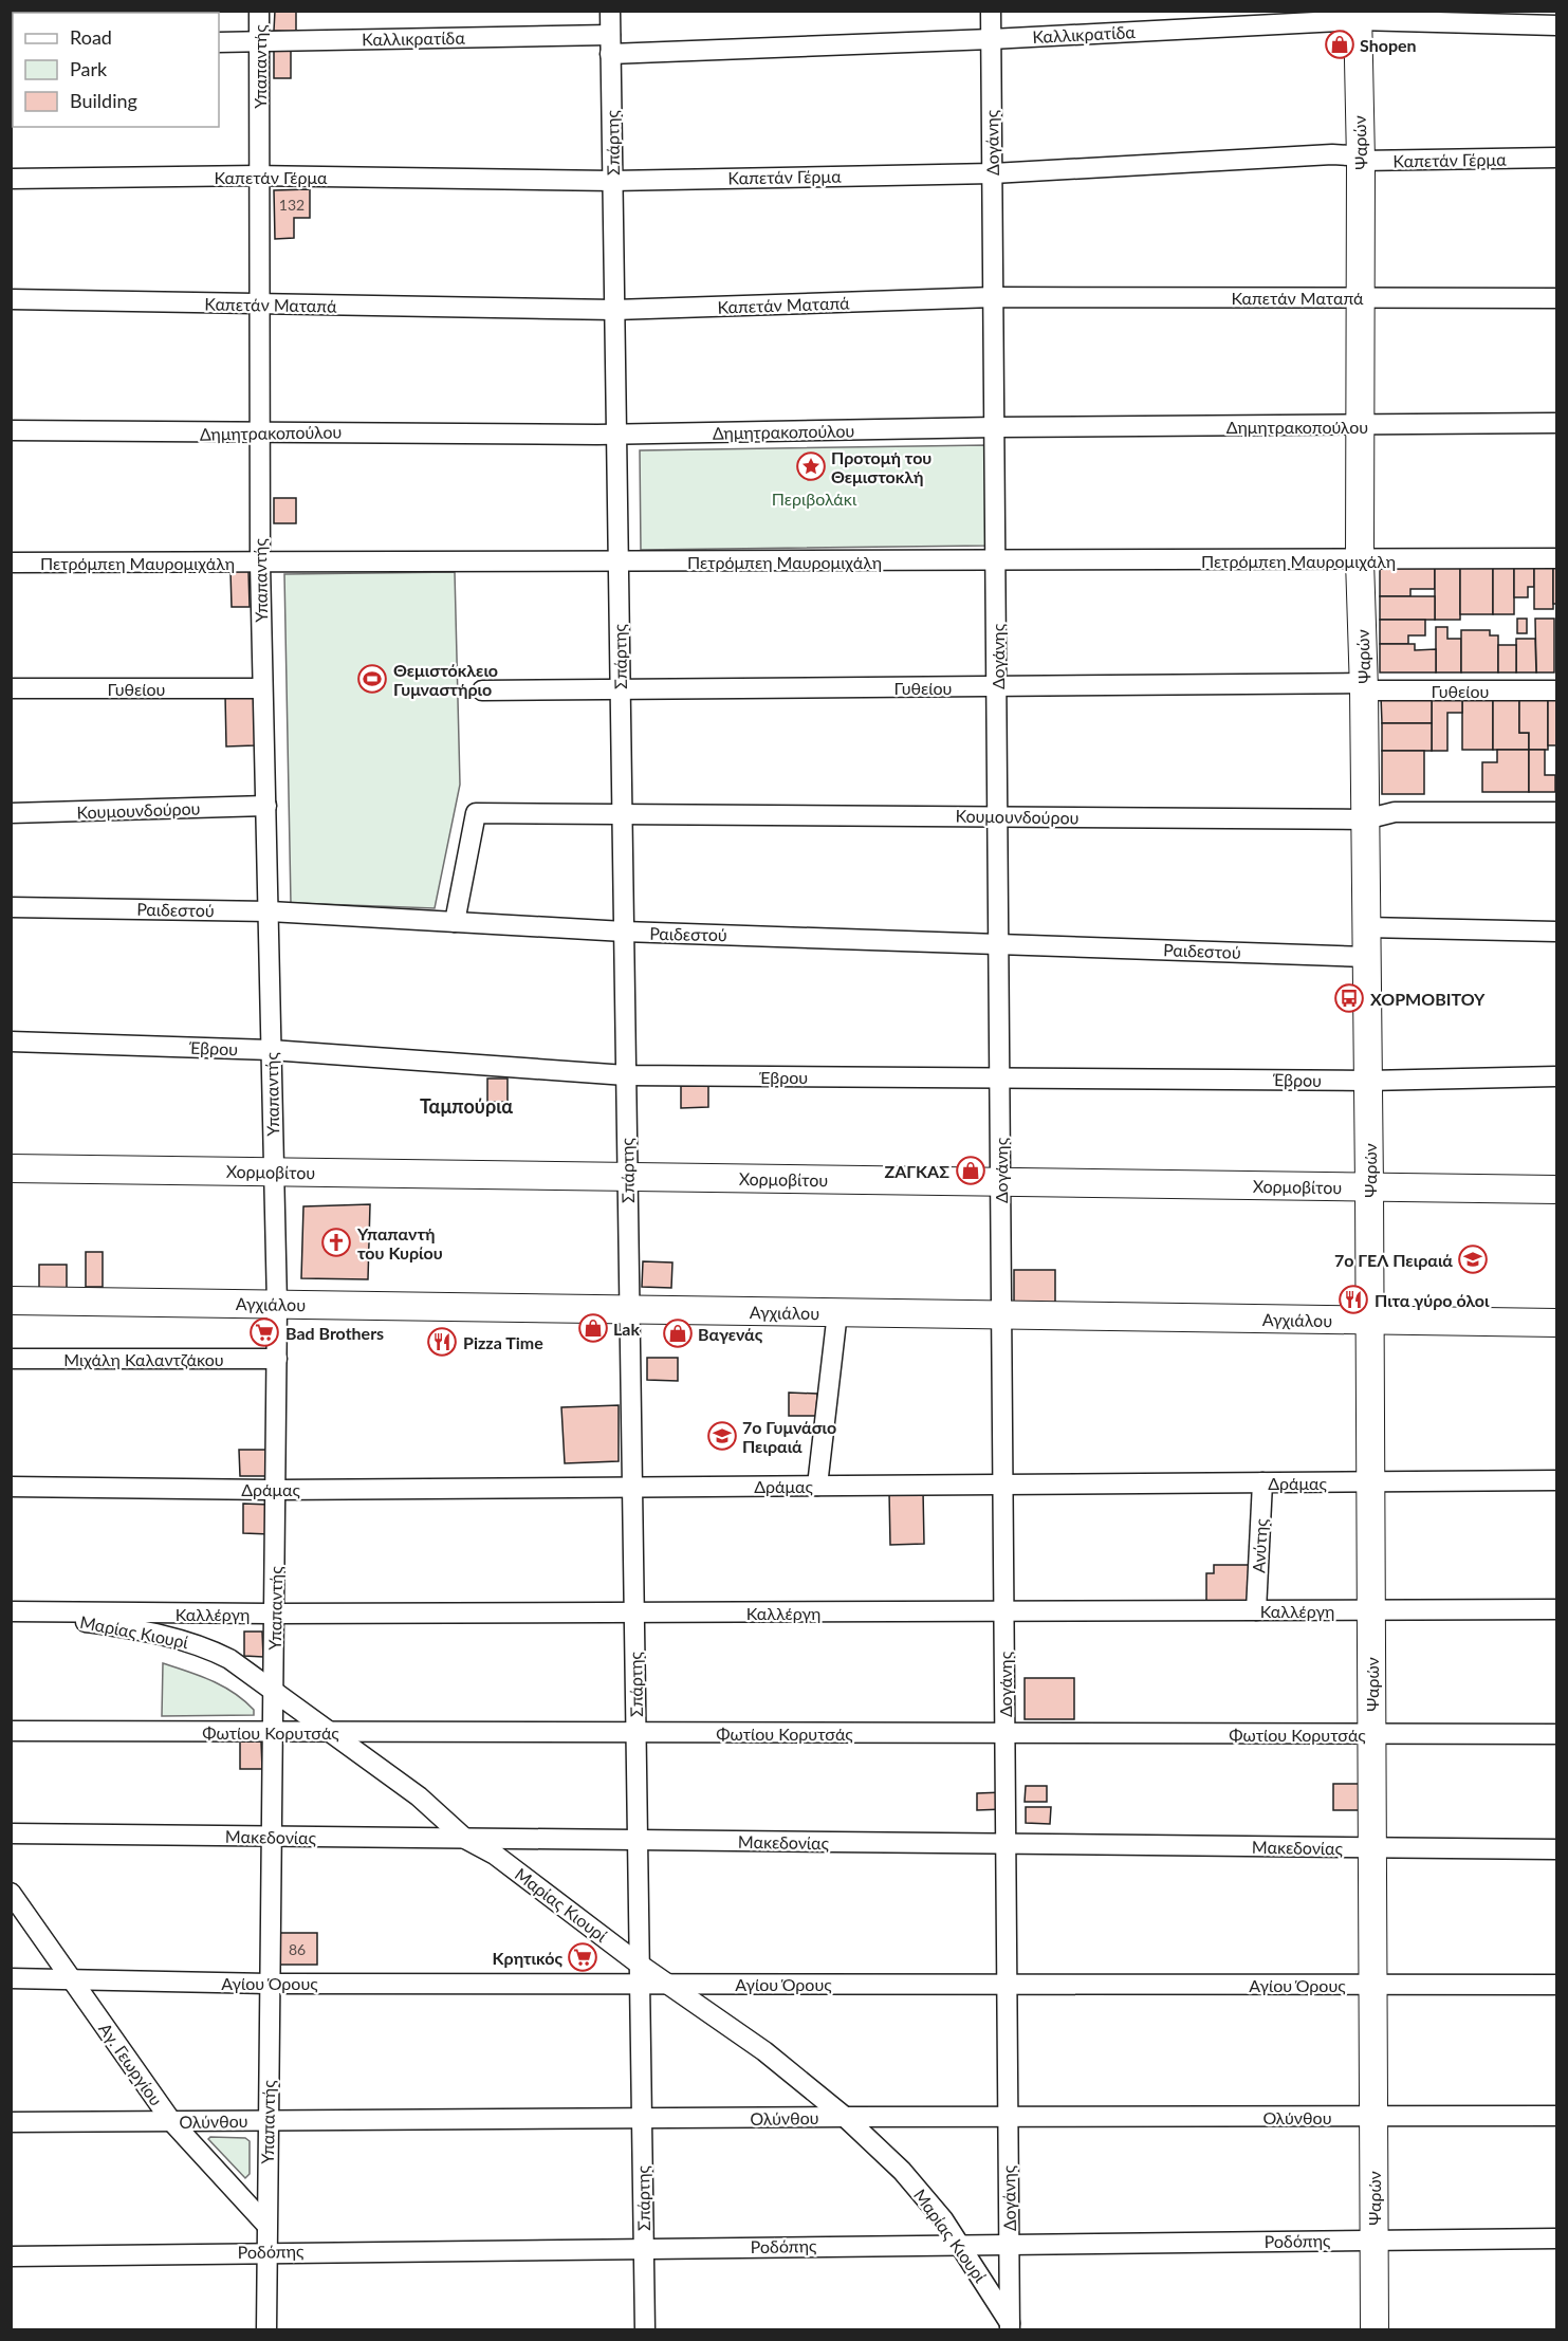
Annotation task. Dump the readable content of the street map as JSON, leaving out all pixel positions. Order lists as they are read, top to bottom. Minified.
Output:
{"streets":{"main road":["Ψαρών","Χορμοβίτου","Αγχιάλου"],"street":["Καλλικρατίδα","Υπαπαντής","Σπάρτης","Δογάνης","Καπετάν Γέρμα","Καπετάν Ματαπά","Δημητρακοπούλου","Πετρόμπεη Μαυρομιχάλη","Γυθείου","Κουμουνδούρου","Ραιδεστού","Έβρου","Μιχάλη Καλαντζάκου","Δράμας","Ανύτης","Καλλέργη","Μαρίας Κιουρί","Φωτίου Κορυτσάς","Μακεδονίας","Αγίου Όρους","Αγ. Γεωργίου","Ολύνθου","Ροδόπης"]},"crossings":[["Καλλικρατίδα","Υπαπαντής"],["Καλλικρατίδα","Σπάρτης"],["Καλλικρατίδα","Δογάνης"],["Καλλικρατίδα","Ψαρών"],["Υπαπαντής","Καπετάν Γέρμα"],["Υπαπαντής","Καπετάν Ματαπά"],["Υπαπαντής","Δημητρακοπούλου"],["Υπαπαντής","Πετρόμπεη Μαυρομιχάλη"],["Υπαπαντής","Γυθείου"],["Υπαπαντής","Κουμουνδούρου"],["Υπαπαντής","Ραιδεστού"],["Υπαπαντής","Έβρου"],["Υπαπαντής","Χορμοβίτου"],["Υπαπαντής","Αγχιάλου"],["Υπαπαντής","Μιχάλη Καλαντζάκου"],["Υπαπαντής","Δράμας"],["Υπαπαντής","Καλλέργη"],["Υπαπαντής","Μαρίας Κιουρί"],["Υπαπαντής","Φωτίου Κορυτσάς"],["Υπαπαντής","Μακεδονίας"],["Υπαπαντής","Αγίου Όρους"],["Υπαπαντής","Αγ. Γεωργίου"],["Υπαπαντής","Ολύνθου"],["Υπαπαντής","Ροδόπης"],["Σπάρτης","Καπετάν Γέρμα"],["Σπάρτης","Καπετάν Ματαπά"],["Σπάρτης","Δημητρακοπούλου"],["Σπάρτης","Πετρόμπεη Μαυρομιχάλη"],["Σπάρτης","Γυθείου"],["Σπάρτης","Κουμουνδούρου"],["Σπάρτης","Ραιδεστού"],["Σπάρτης","Έβρου"],["Σπάρτης","Χορμοβίτου"],["Σπάρτης","Αγχιάλου"],["Σπάρτης","Δράμας"],["Σπάρτης","Καλλέργη"],["Σπάρτης","Μαρίας Κιουρί"],["Σπάρτης","Φωτίου Κορυτσάς"],["Σπάρτης","Μακεδονίας"],["Σπάρτης","Αγίου Όρους"],["Σπάρτης","Ολύνθου"],["Σπάρτης","Ροδόπης"],["Δογάνης","Καπετάν Γέρμα"],["Δογάνης","Καπετάν Ματαπά"],["Δογάνης","Δημητρακοπούλου"],["Δογάνης","Πετρόμπεη Μαυρομιχάλη"],["Δογάνης","Γυθείου"],["Δογάνης","Κουμουνδούρου"],["Δογάνης","Ραιδεστού"],["Δογάνης","Έβρου"],["Δογάνης","Χορμοβίτου"],["Δογάνης","Αγχιάλου"],["Δογάνης","Δράμας"],["Δογάνης","Καλλέργη"],["Δογάνης","Μαρίας Κιουρί"],["Δογάνης","Φωτίου Κορυτσάς"],["Δογάνης","Μακεδονίας"],["Δογάνης","Αγίου Όρους"],["Δογάνης","Ολύνθου"],["Δογάνης","Ροδόπης"],["Ψαρών","Καπετάν Γέρμα"],["Ψαρών","Καπετάν Ματαπά"],["Ψαρών","Δημητρακοπούλου"],["Ψαρών","Πετρόμπεη Μαυρομιχάλη"],["Ψαρών","Γυθείου"],["Ψαρών","Κουμουνδούρου"],["Ψαρών","Ραιδεστού"],["Ψαρών","Έβρου"],["Ψαρών","Χορμοβίτου"],["Ψαρών","Αγχιάλου"],["Ψαρών","Δράμας"],["Ψαρών","Καλλέργη"],["Ψαρών","Φωτίου Κορυτσάς"],["Ψαρών","Μακεδονίας"],["Ψαρών","Αγίου Όρους"],["Ψαρών","Ολύνθου"],["Ψαρών","Ροδόπης"],["Κουμουνδούρου","Ραιδεστού"],["Δράμας","Ανύτης"],["Ανύτης","Καλλέργη"],["Καλλέργη","Μαρίας Κιουρί"],["Μαρίας Κιουρί","Φωτίου Κορυτσάς"],["Μαρίας Κιουρί","Μακεδονίας"],["Μαρίας Κιουρί","Αγίου Όρους"],["Μαρίας Κιουρί","Ολύνθου"],["Μαρίας Κιουρί","Ροδόπης"],["Αγίου Όρους","Αγ. Γεωργίου"],["Αγ. Γεωργίου","Ολύνθου"]],"districts":["Ταμπούρια"],"parks":["Περιβολάκι"],"places":{"shop":["Shopen","ΖΑΓΚΑΣ","Lak","Βαγενάς"],"place":["Προτομή του Θεμιστοκλή"],"sports":["Θεμιστόκλειο Γυμναστήριο"],"bus stop":["ΧΟΡΜΟΒΙΤΟΥ"],"church":["Υπαπαντή του Κυρίου"],"school or university":["7ο ΓΕΛ Πειραιά","7ο Γυμνάσιο Πειραιά"],"restaurant":["Πιτα γύρο όλοι","Pizza Time"],"supermarket":["Bad Brothers","Κρητικός"]},"house_numbers":["132","86"],"legend":["Road","Park","Building"]}
